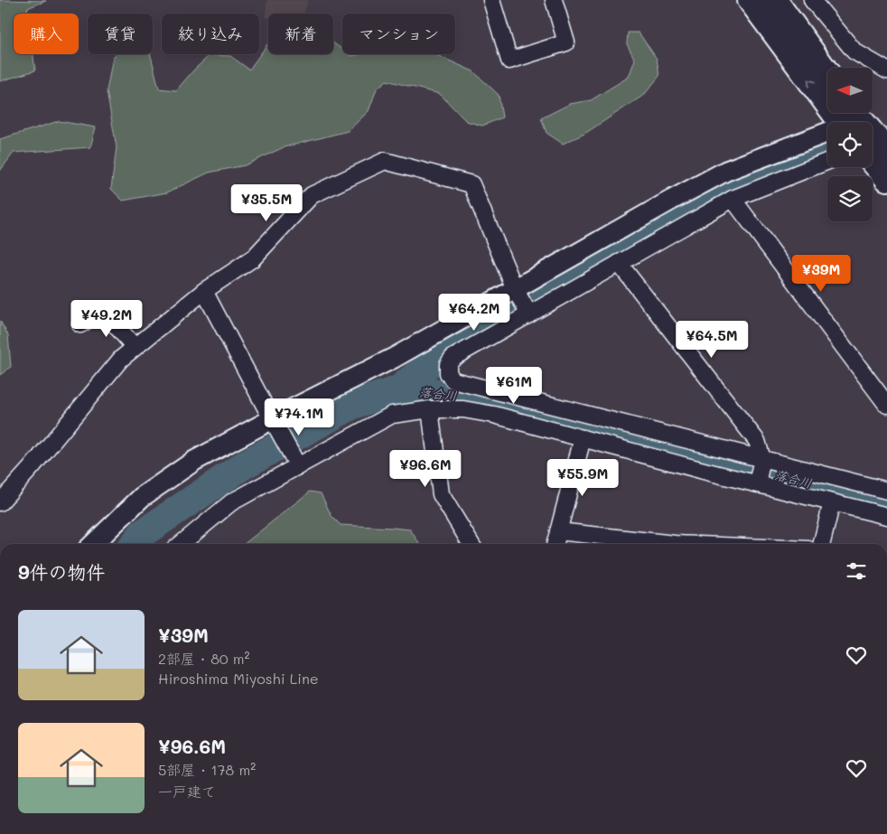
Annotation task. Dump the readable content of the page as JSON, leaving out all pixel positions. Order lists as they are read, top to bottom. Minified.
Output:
{"water":["落合川"],"north":"left","page":{"chip":["購入","賃貸","絞り込み","新着","マンション"],"price":["¥35.5M","¥39M","¥64.2M","¥49.2M","¥64.5M","¥61M","¥74.1M","¥96.6M","¥55.9M"],"heading":"9件の物件","list":[{"name":"¥39M","note":"2部屋 · 80 m² · Hiroshima Miyoshi Line"},{"name":"¥96.6M","note":"5部屋 · 178 m² · 一戸建て"}]}}
